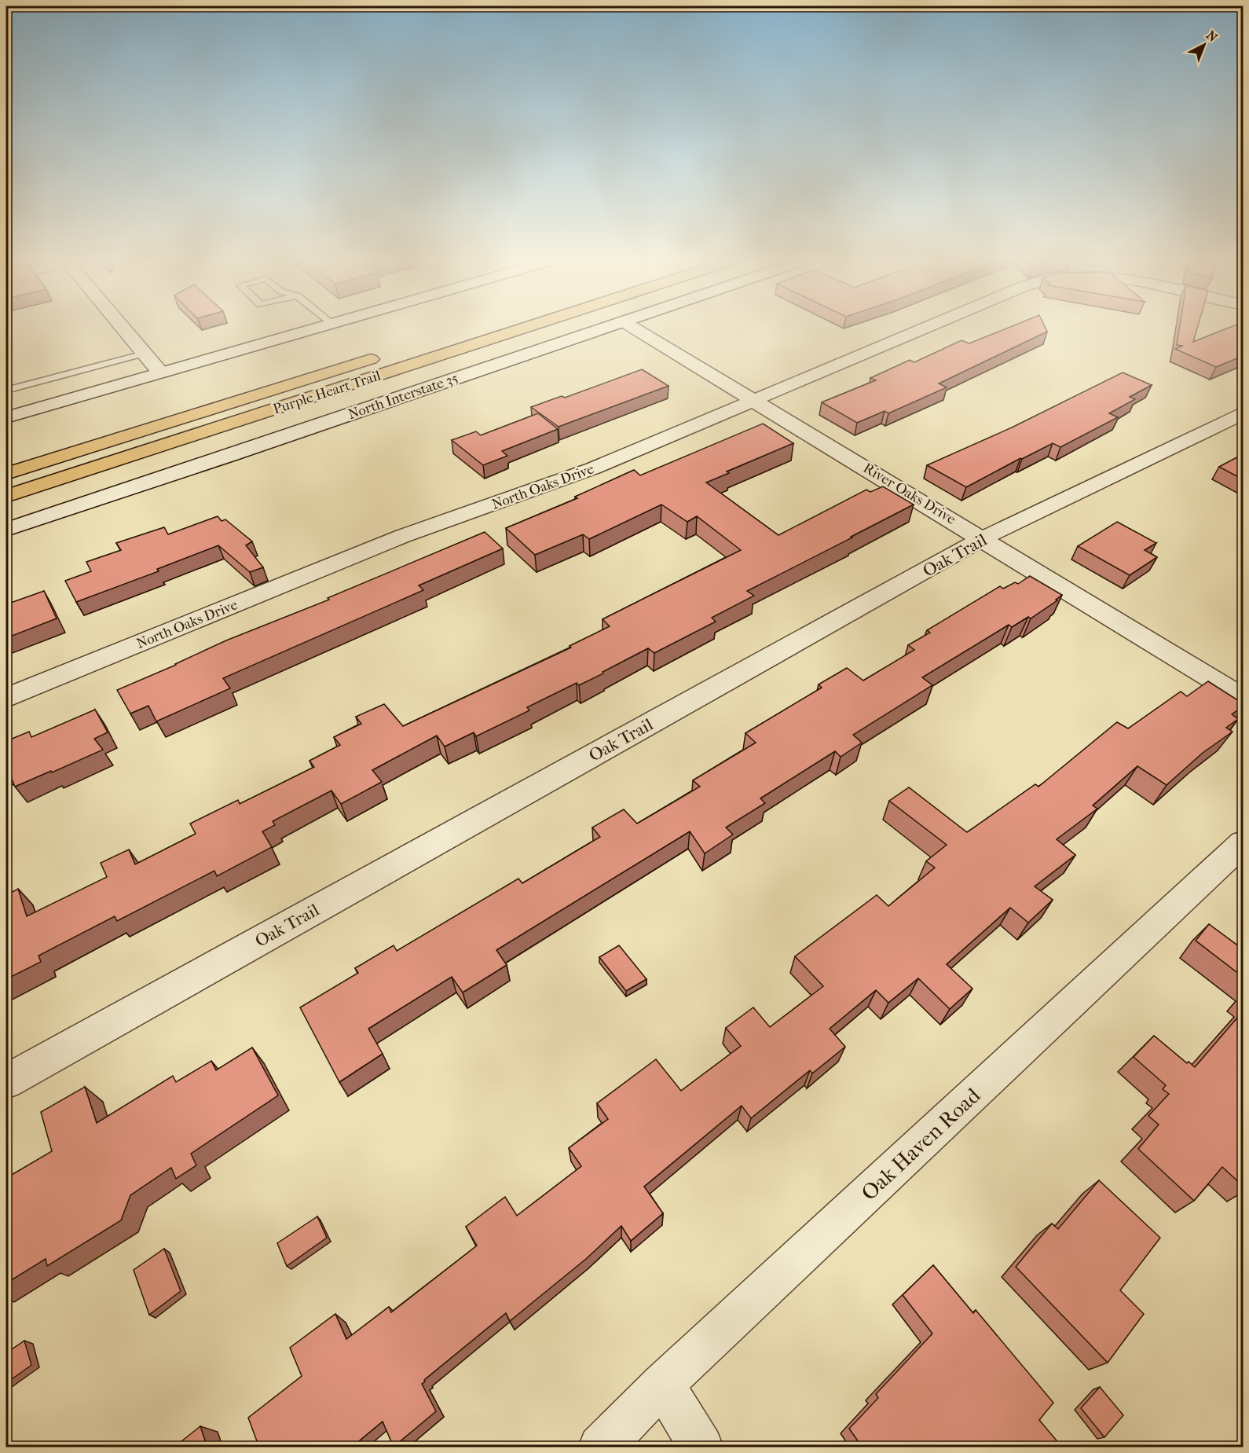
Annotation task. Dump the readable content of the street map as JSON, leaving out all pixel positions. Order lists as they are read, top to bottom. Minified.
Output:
{"streets":{"highway":["Purple Heart Trail"],"street":["North Interstate 35","North Oaks Drive","River Oaks Drive","Oak Trail","Oak Haven Road"]},"crossings":[["North Oaks Drive","River Oaks Drive"],["River Oaks Drive","Oak Trail"]],"north":"top right"}
